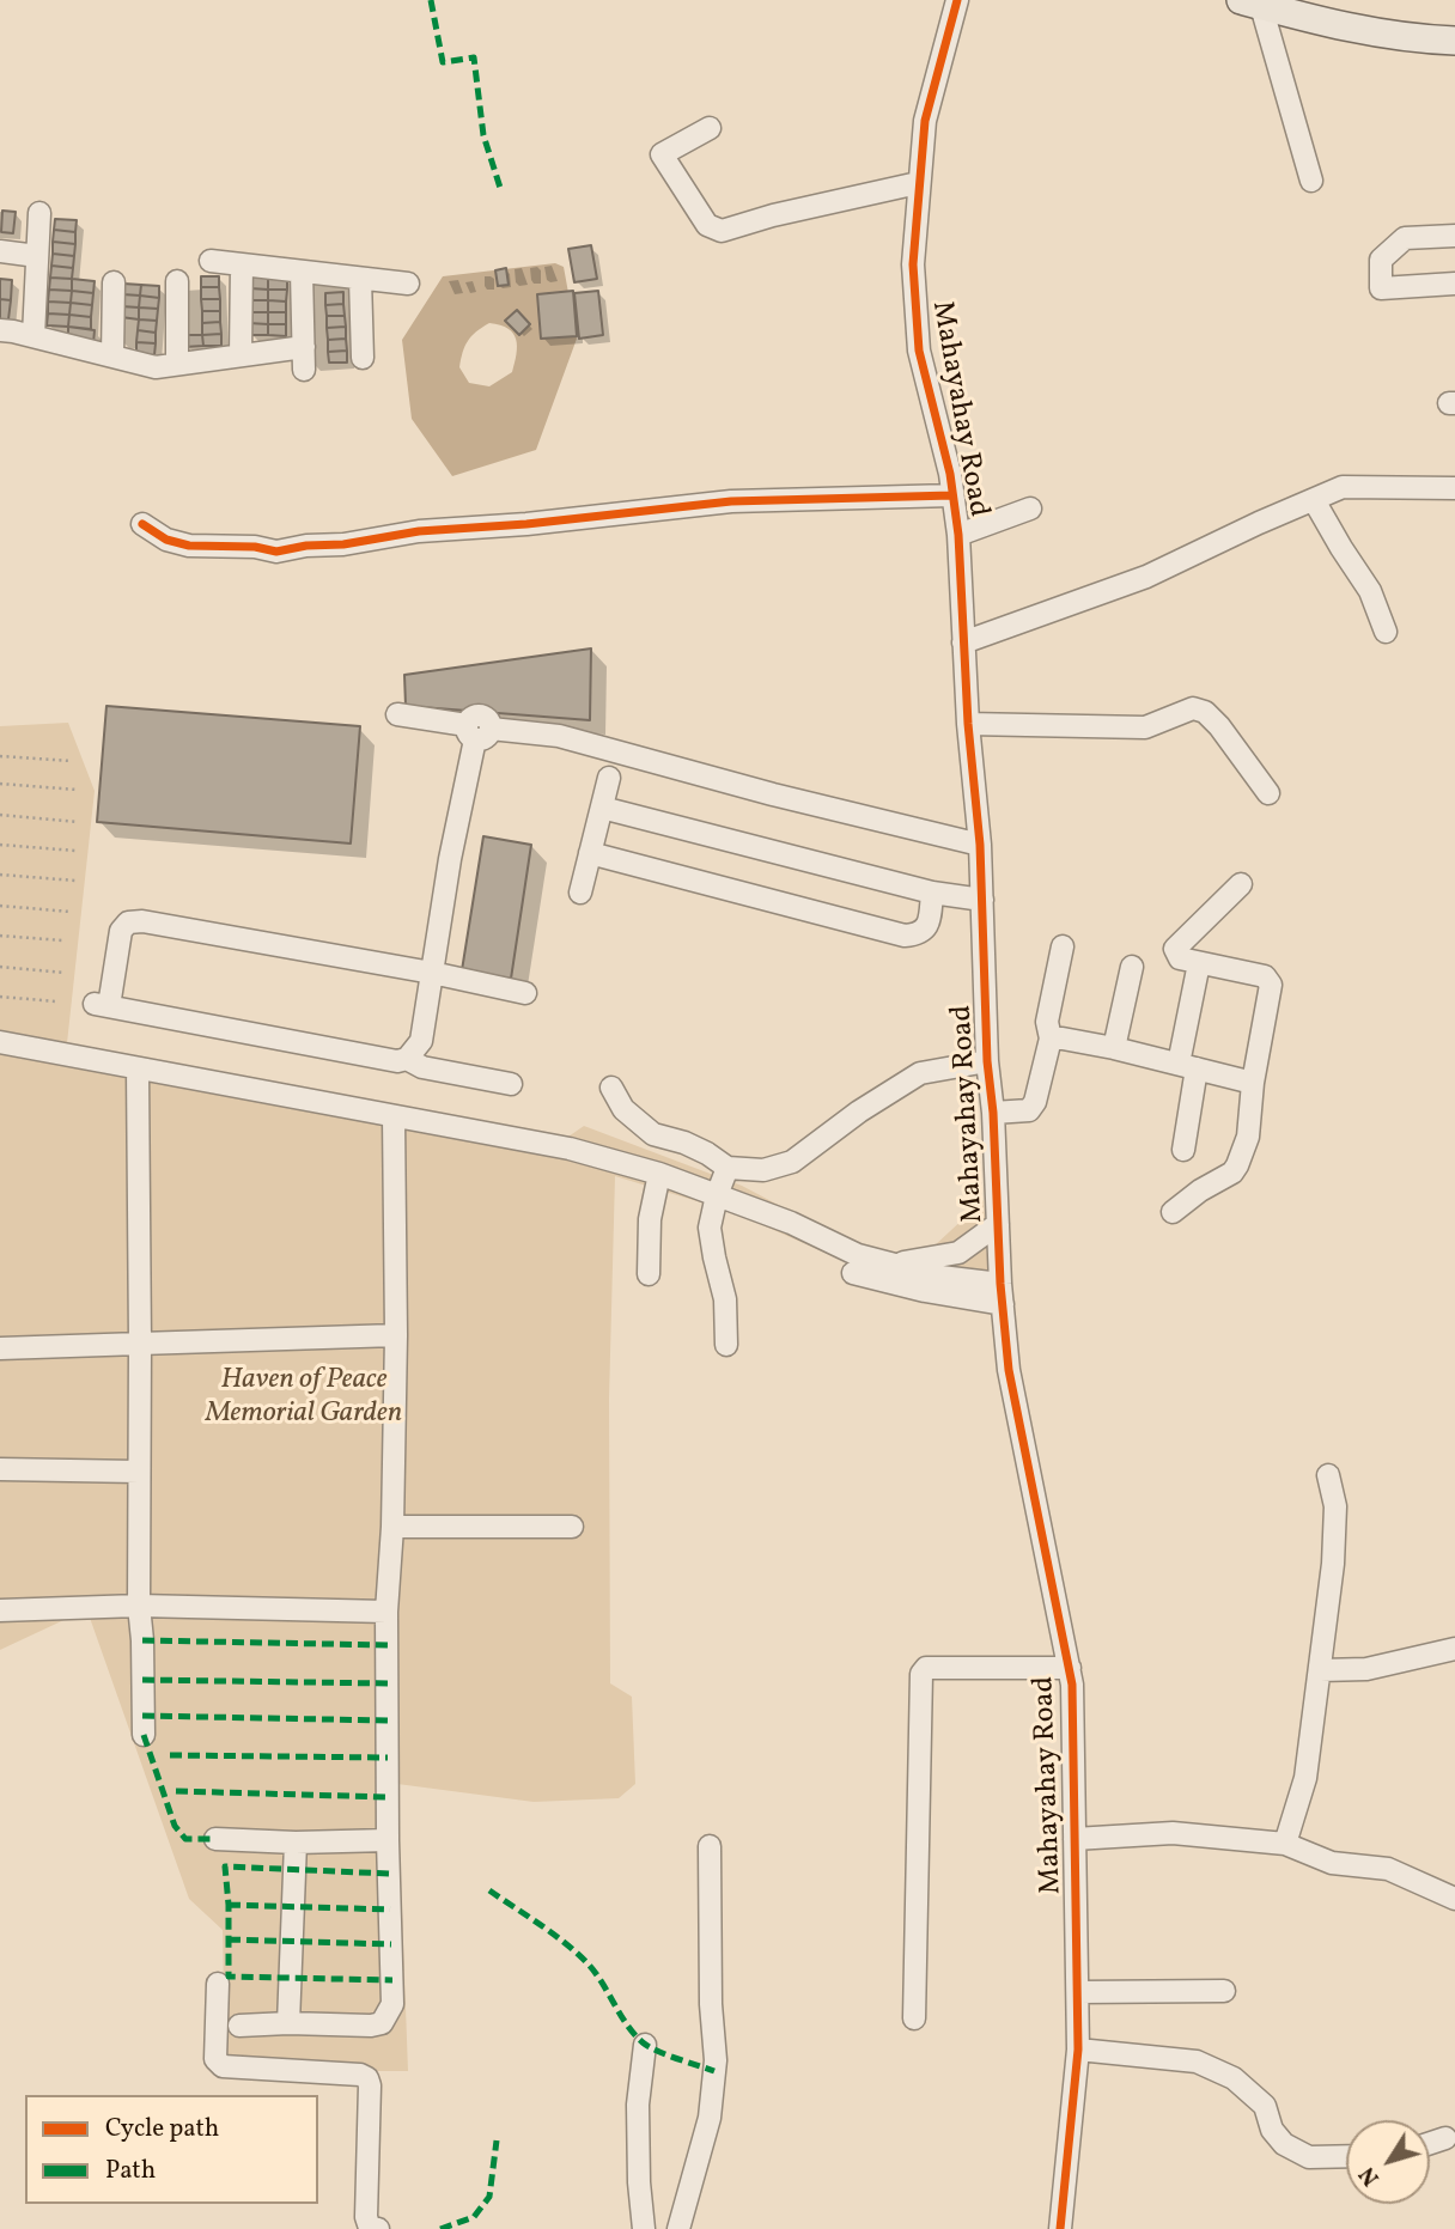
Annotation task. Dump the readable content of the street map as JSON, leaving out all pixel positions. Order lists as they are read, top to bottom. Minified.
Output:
{"streets":{"street":["Mahayahay Road"]},"parks":["Haven of Peace Memorial Garden"],"legend":["Cycle path","Path"],"north":"bottom left"}
